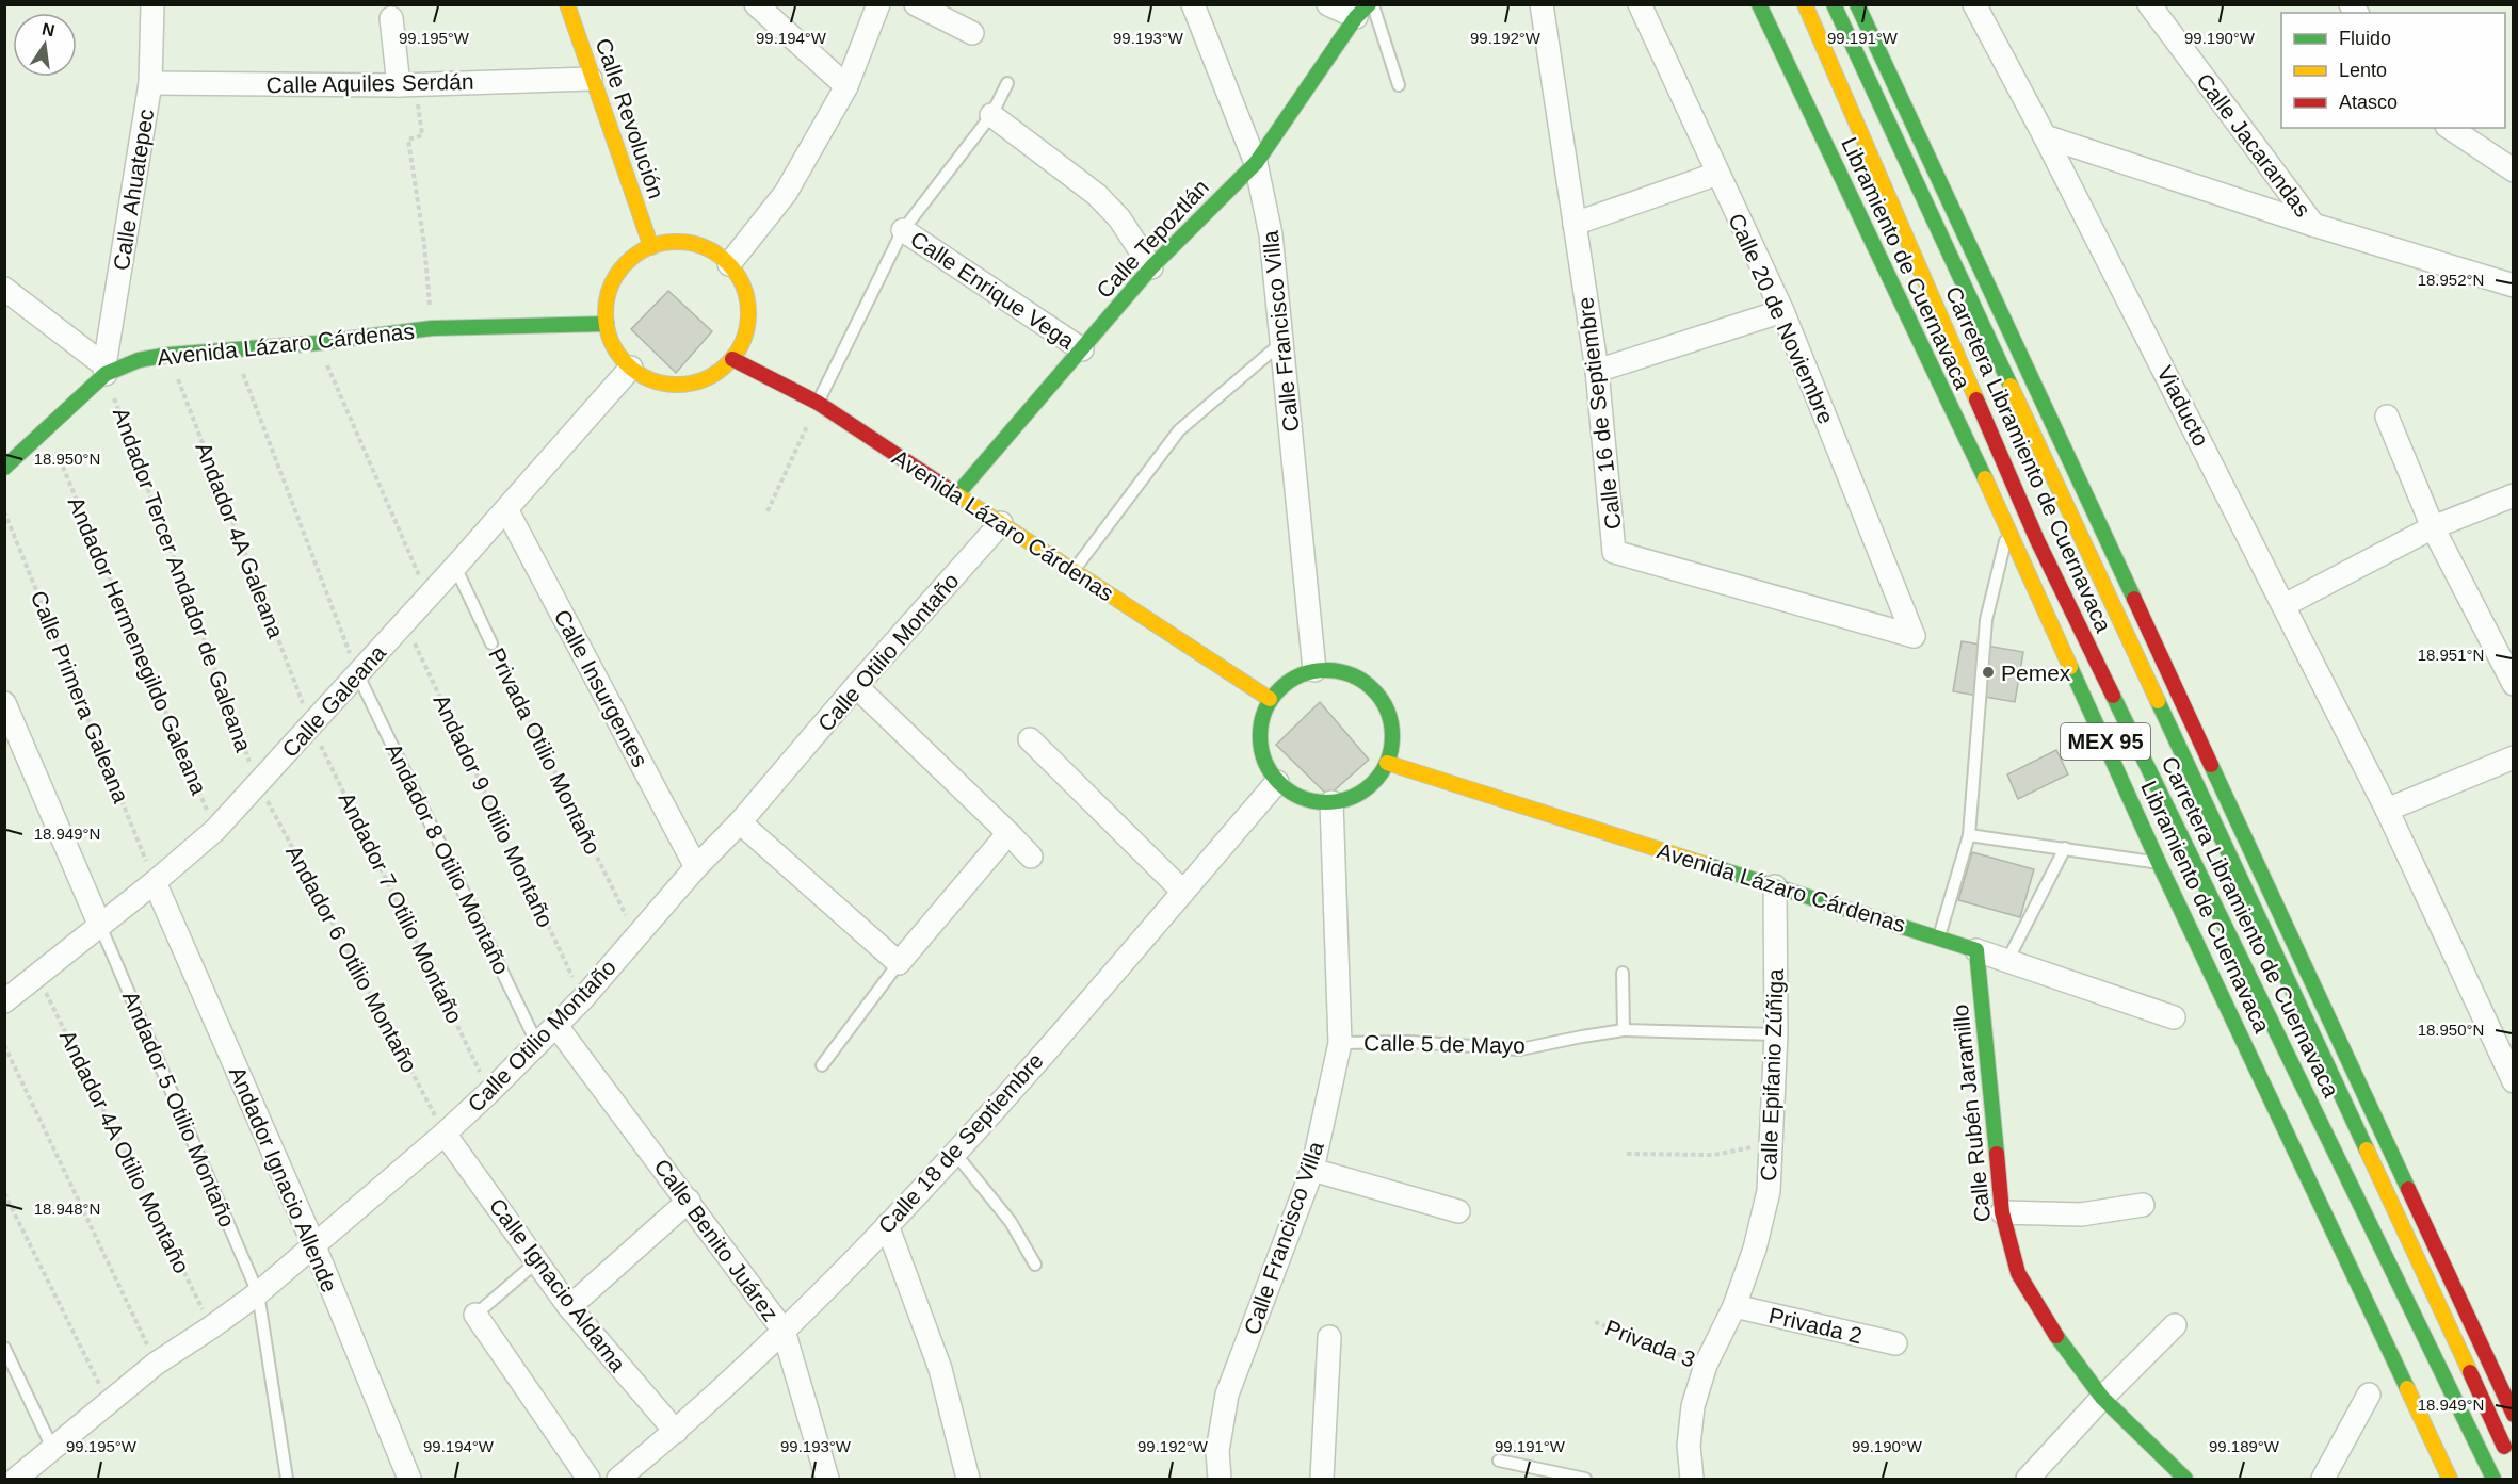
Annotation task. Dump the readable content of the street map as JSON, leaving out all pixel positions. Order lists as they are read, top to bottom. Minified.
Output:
{"streets":{"main road":["Calle Revolución","Calle Tepoztlán","Libramiento de Cuernavaca","Avenida Lázaro Cárdenas","Carretera Libramiento de Cuernavaca","MEX 95","Calle Rubén Jaramillo"],"street":["Calle Aquiles Serdán","Calle Jacarandas","Calle Ahuatepec","Calle Enrique Vega","Calle 20 de Noviembre","Calle Francisco Villa","Viaducto","Calle 16 de Septiembre","Calle Otilio Montaño","Calle Insurgentes","Calle Galeana","Calle Epifanio Zúñiga","Calle 18 de Septiembre","Andador Ignacio Allende","Calle Benito Juárez","Calle Ignacio Aldama","Privada 2"],"lane":["Privada Otilio Montaño","Andador 8 Otilio Montaño","Calle 5 de Mayo","Andador 5 Otilio Montaño"],"path":["Andador 4A Galeana","Andador Tercer Andador de Galeana","Andador Hermenegildo Galeana","Calle Primera Galeana","Andador 9 Otilio Montaño","Andador 7 Otilio Montaño","Andador 6 Otilio Montaño","Andador 4A Otilio Montaño","Privada 3"]},"crossings":[["Calle Aquiles Serdán","Calle Revolución"],["Calle Aquiles Serdán","Calle Ahuatepec"],["Calle Revolución","Avenida Lázaro Cárdenas"],["Calle Revolución","Calle Galeana"],["Calle Ahuatepec","Avenida Lázaro Cárdenas"],["Calle Ahuatepec","Andador Tercer Andador de Galeana"],["Calle Tepoztlán","Calle Enrique Vega"],["Calle Tepoztlán","Calle Francisco Villa"],["Calle Tepoztlán","Avenida Lázaro Cárdenas"],["Calle 20 de Noviembre","Calle 16 de Septiembre"],["Calle Francisco Villa","Avenida Lázaro Cárdenas"],["Calle Francisco Villa","Calle 5 de Mayo"],["Calle Francisco Villa","Calle 18 de Septiembre"],["Avenida Lázaro Cárdenas","Andador 4A Galeana"],["Avenida Lázaro Cárdenas","Andador Tercer Andador de Galeana"],["Avenida Lázaro Cárdenas","Andador Hermenegildo Galeana"],["Avenida Lázaro Cárdenas","Calle Otilio Montaño"],["Avenida Lázaro Cárdenas","Calle Galeana"],["Avenida Lázaro Cárdenas","Calle Epifanio Zúñiga"],["Avenida Lázaro Cárdenas","Calle Rubén Jaramillo"],["Avenida Lázaro Cárdenas","Calle 18 de Septiembre"],["Andador 4A Galeana","Calle Galeana"],["Andador 4A Galeana","Andador 7 Otilio Montaño"],["Andador Tercer Andador de Galeana","Calle Galeana"],["Andador Tercer Andador de Galeana","Andador 6 Otilio Montaño"],["Andador Hermenegildo Galeana","Calle Galeana"],["Calle Otilio Montaño","Calle Insurgentes"],["Calle Otilio Montaño","Privada Otilio Montaño"],["Calle Otilio Montaño","Andador 9 Otilio Montaño"],["Calle Otilio Montaño","Andador 8 Otilio Montaño"],["Calle Otilio Montaño","Andador 7 Otilio Montaño"],["Calle Otilio Montaño","Andador 6 Otilio Montaño"],["Calle Otilio Montaño","Andador 5 Otilio Montaño"],["Calle Otilio Montaño","Andador 4A Otilio Montaño"],["Calle Otilio Montaño","Andador Ignacio Allende"],["Calle Otilio Montaño","Calle Benito Juárez"],["Calle Otilio Montaño","Calle Ignacio Aldama"],["Calle Insurgentes","Calle Galeana"],["Calle Primera Galeana","Calle Galeana"],["Calle Primera Galeana","Andador Ignacio Allende"],["Calle Galeana","Privada Otilio Montaño"],["Calle Galeana","Andador 9 Otilio Montaño"],["Calle Galeana","Andador 8 Otilio Montaño"],["Calle Galeana","Andador 7 Otilio Montaño"],["Calle Galeana","Andador 6 Otilio Montaño"],["Calle Galeana","Andador 5 Otilio Montaño"],["Calle Galeana","Andador 4A Otilio Montaño"],["Calle Galeana","Andador Ignacio Allende"],["Andador 6 Otilio Montaño","Calle Ignacio Aldama"],["Calle 5 de Mayo","Calle Epifanio Zúñiga"],["Calle Epifanio Zúñiga","Privada 2"],["Calle Epifanio Zúñiga","Privada 3"],["Calle 18 de Septiembre","Calle Benito Juárez"],["Calle 18 de Septiembre","Calle Ignacio Aldama"]],"places":["Pemex"],"legend":["Fluido","Lento","Atasco"],"north":"top","coordinates":["99.195°W","99.194°W","99.192°W","99.190°W","99.193°W","99.191°W","18.952°N","18.950°N","18.951°N","18.949°N","18.948°N","99.189°W"]}
